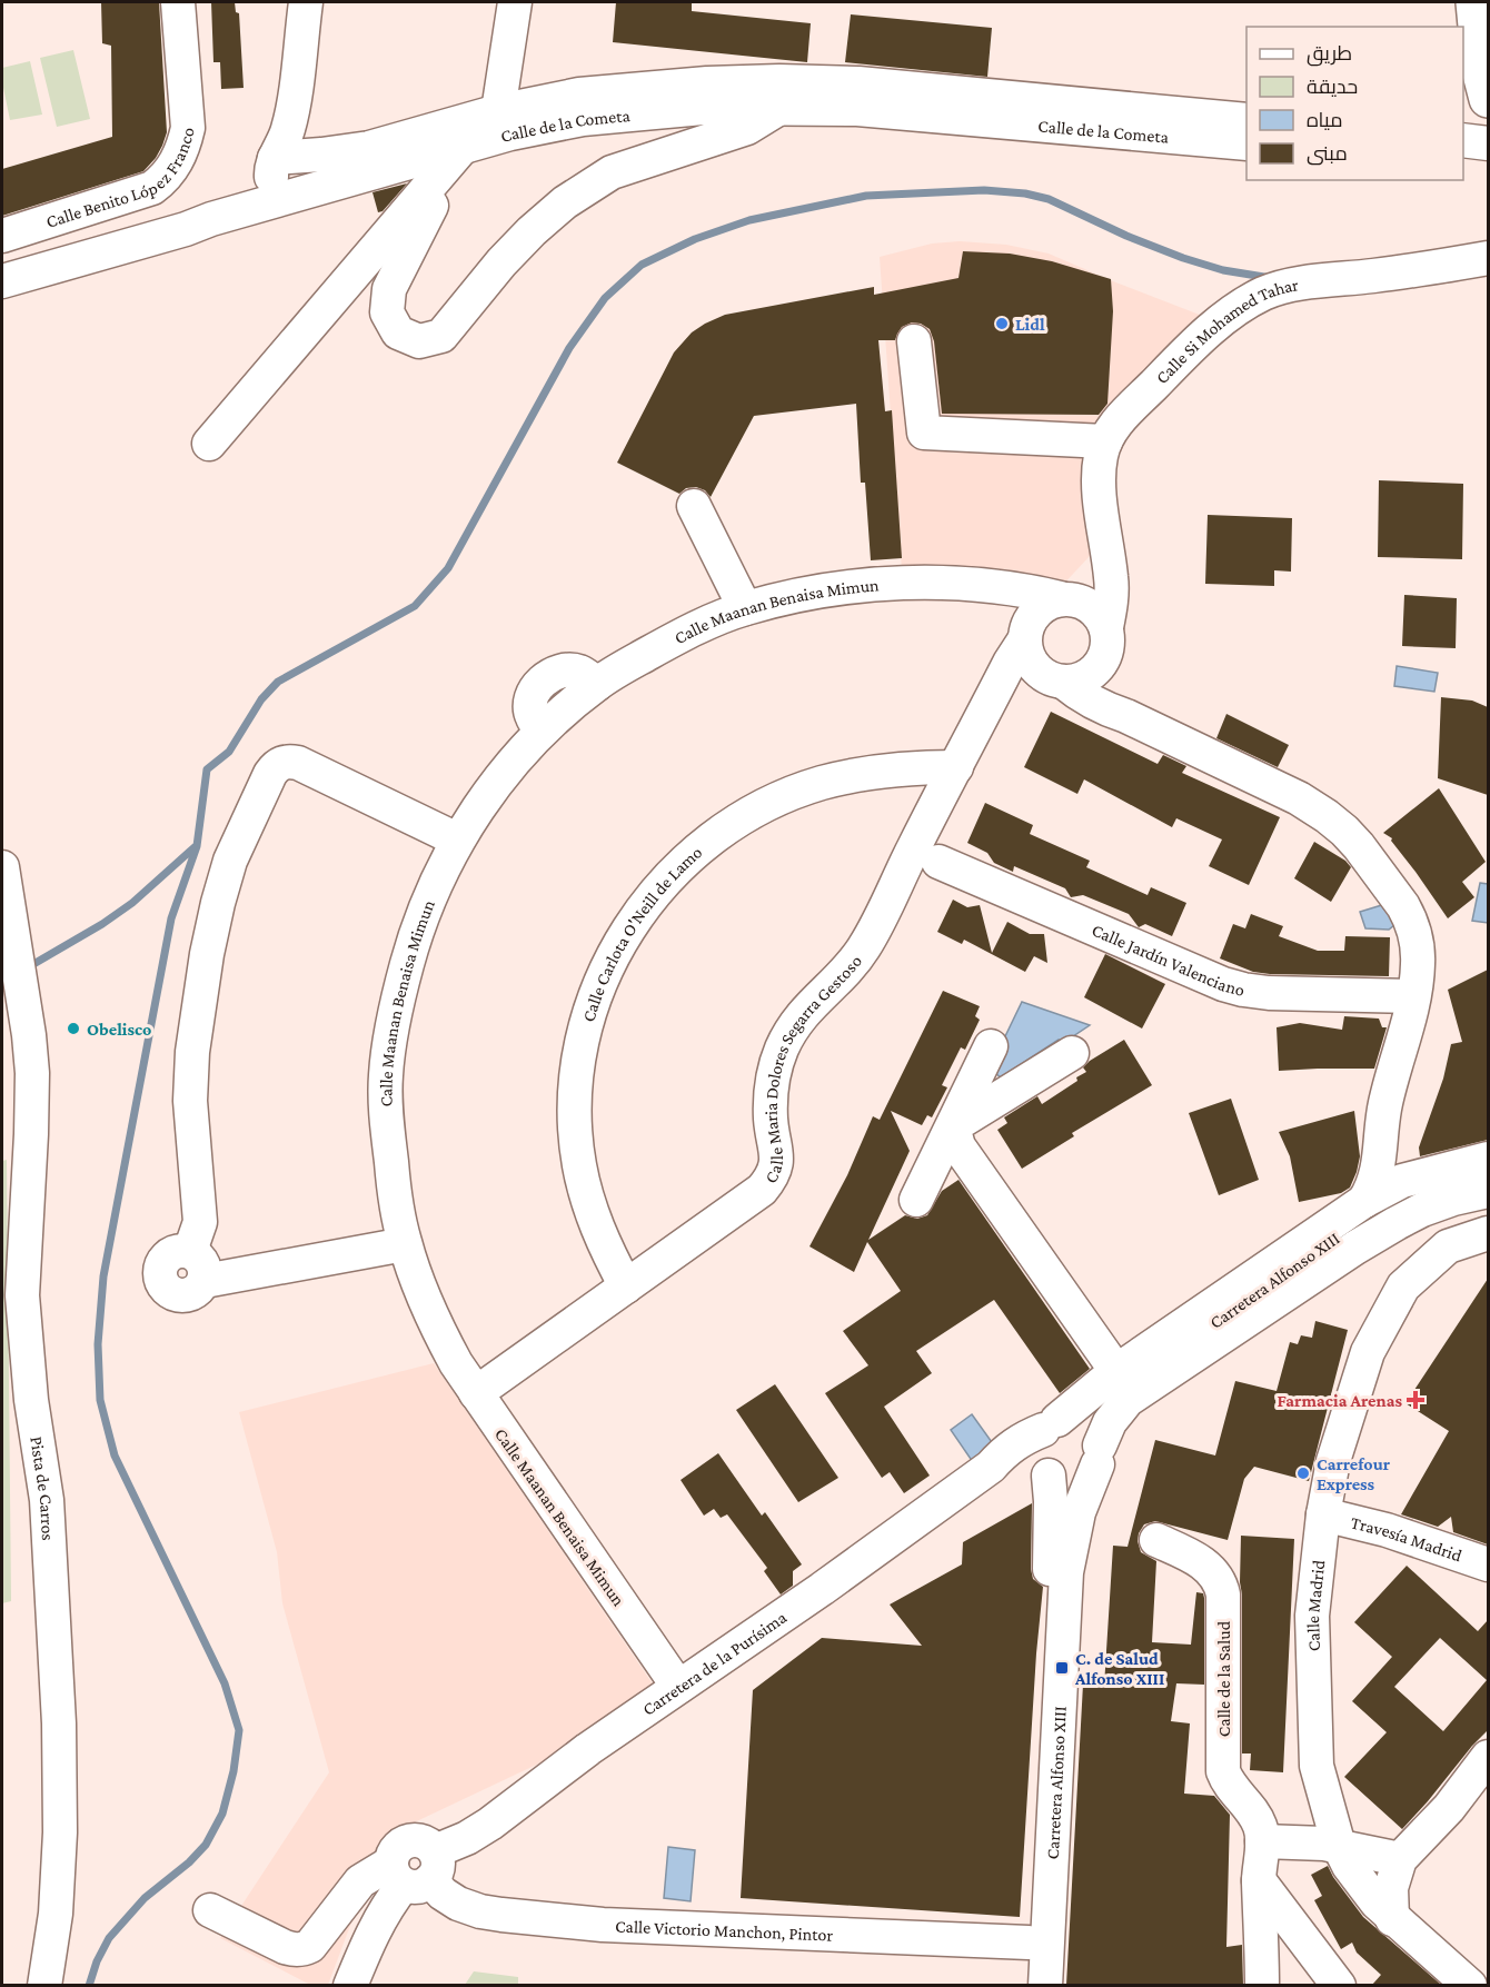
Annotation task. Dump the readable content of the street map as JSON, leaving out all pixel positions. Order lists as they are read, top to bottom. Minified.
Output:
{"streets":{"street":["Calle de la Cometa","Calle Benito López Franco","Calle Si Mohamed Tahar","Calle Maanan Benaisa Mimun","Calle Carlota O'Neill de Lamo","Calle Jardín Valenciano","Calle Maria Dolores Segarra Gestoso","Carretera Alfonso XIII","Pista de Carros","Travesía Madrid","Calle Madrid","Carretera de la Purísima","Calle de la Salud","Calle Victorio Manchon, Pintor"]},"crossings":[["Calle Si Mohamed Tahar","Calle Maanan Benaisa Mimun"],["Calle Si Mohamed Tahar","Calle Maria Dolores Segarra Gestoso"],["Calle Maanan Benaisa Mimun","Calle Maria Dolores Segarra Gestoso"],["Calle Maanan Benaisa Mimun","Carretera de la Purísima"],["Calle Carlota O'Neill de Lamo","Calle Maria Dolores Segarra Gestoso"],["Carretera Alfonso XIII","Carretera de la Purísima"],["Carretera Alfonso XIII","Calle Victorio Manchon, Pintor"],["Travesía Madrid","Calle Madrid"],["Carretera de la Purísima","Calle Victorio Manchon, Pintor"]],"places":{"other":["Lidl","Obelisco","Carrefour Express"],"health":["Farmacia Arenas"],"transit":["C. de Salud Alfonso XIII"]},"legend":["طريق","حديقة","مياه","مبنى"]}
